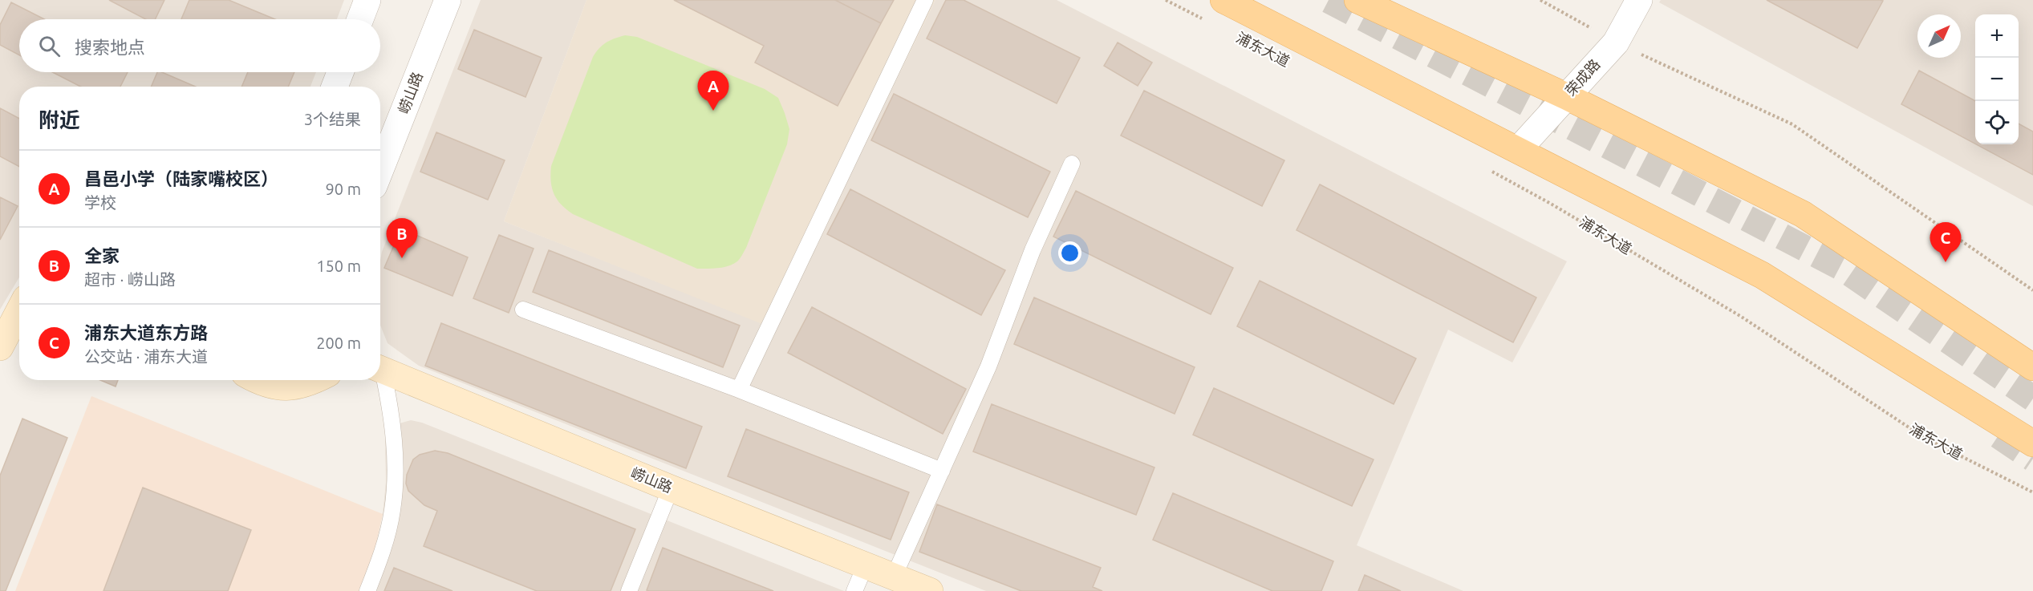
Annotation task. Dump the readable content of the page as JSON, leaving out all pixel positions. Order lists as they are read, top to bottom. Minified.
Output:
{"streets":{"main road":["浦东大道"],"street":["荣成路","崂山路"]},"crossings":[["浦东大道","荣成路"]],"north":"top right","page":{"map_buttons":["+","−"],"search":"搜索地点","pins":["A","B","C"],"heading":["附近","3个结果"],"list":[{"mark":"A","name":"昌邑小学（陆家嘴校区）","note":"学校","value":"90 m"},{"mark":"B","name":"全家","note":"超市 · 崂山路","value":"150 m"},{"mark":"C","name":"浦东大道东方路","note":"公交站 · 浦东大道","value":"200 m"}]}}
